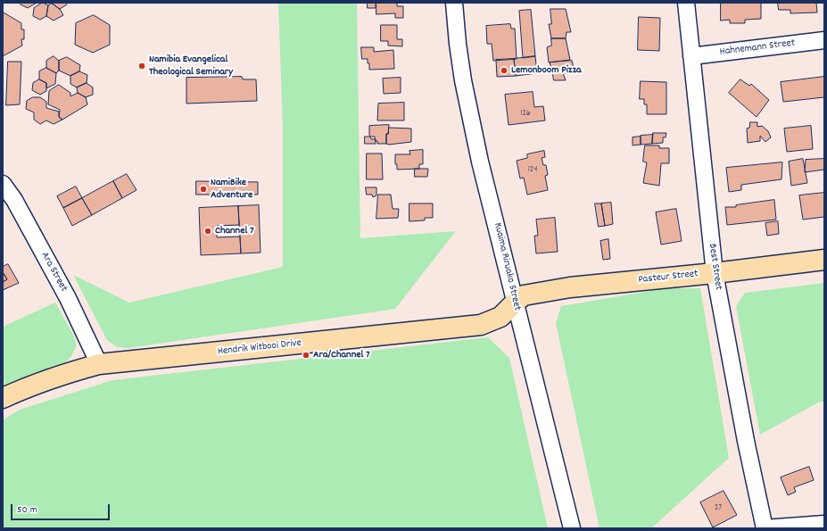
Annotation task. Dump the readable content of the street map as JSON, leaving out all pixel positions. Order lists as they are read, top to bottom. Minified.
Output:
{"streets":{"main road":["Pasteur Street","Hendrik Witbooi Drive"],"street":["Hahnemann Street","Kuaima Riruako Street","Best Street","Ara Street"]},"crossings":[["Hahnemann Street","Best Street"],["Kuaima Riruako Street","Pasteur Street"],["Kuaima Riruako Street","Hendrik Witbooi Drive"],["Best Street","Pasteur Street"],["Ara Street","Hendrik Witbooi Drive"],["Pasteur Street","Hendrik Witbooi Drive"]],"places":["Namibia Evangelical Theological Seminary","Lemonboom Pizza","NamiBike Adventure","Channel 7","Ara/Channel 7"],"house_numbers":["126","124","27"],"scale_bar":"50 m"}
